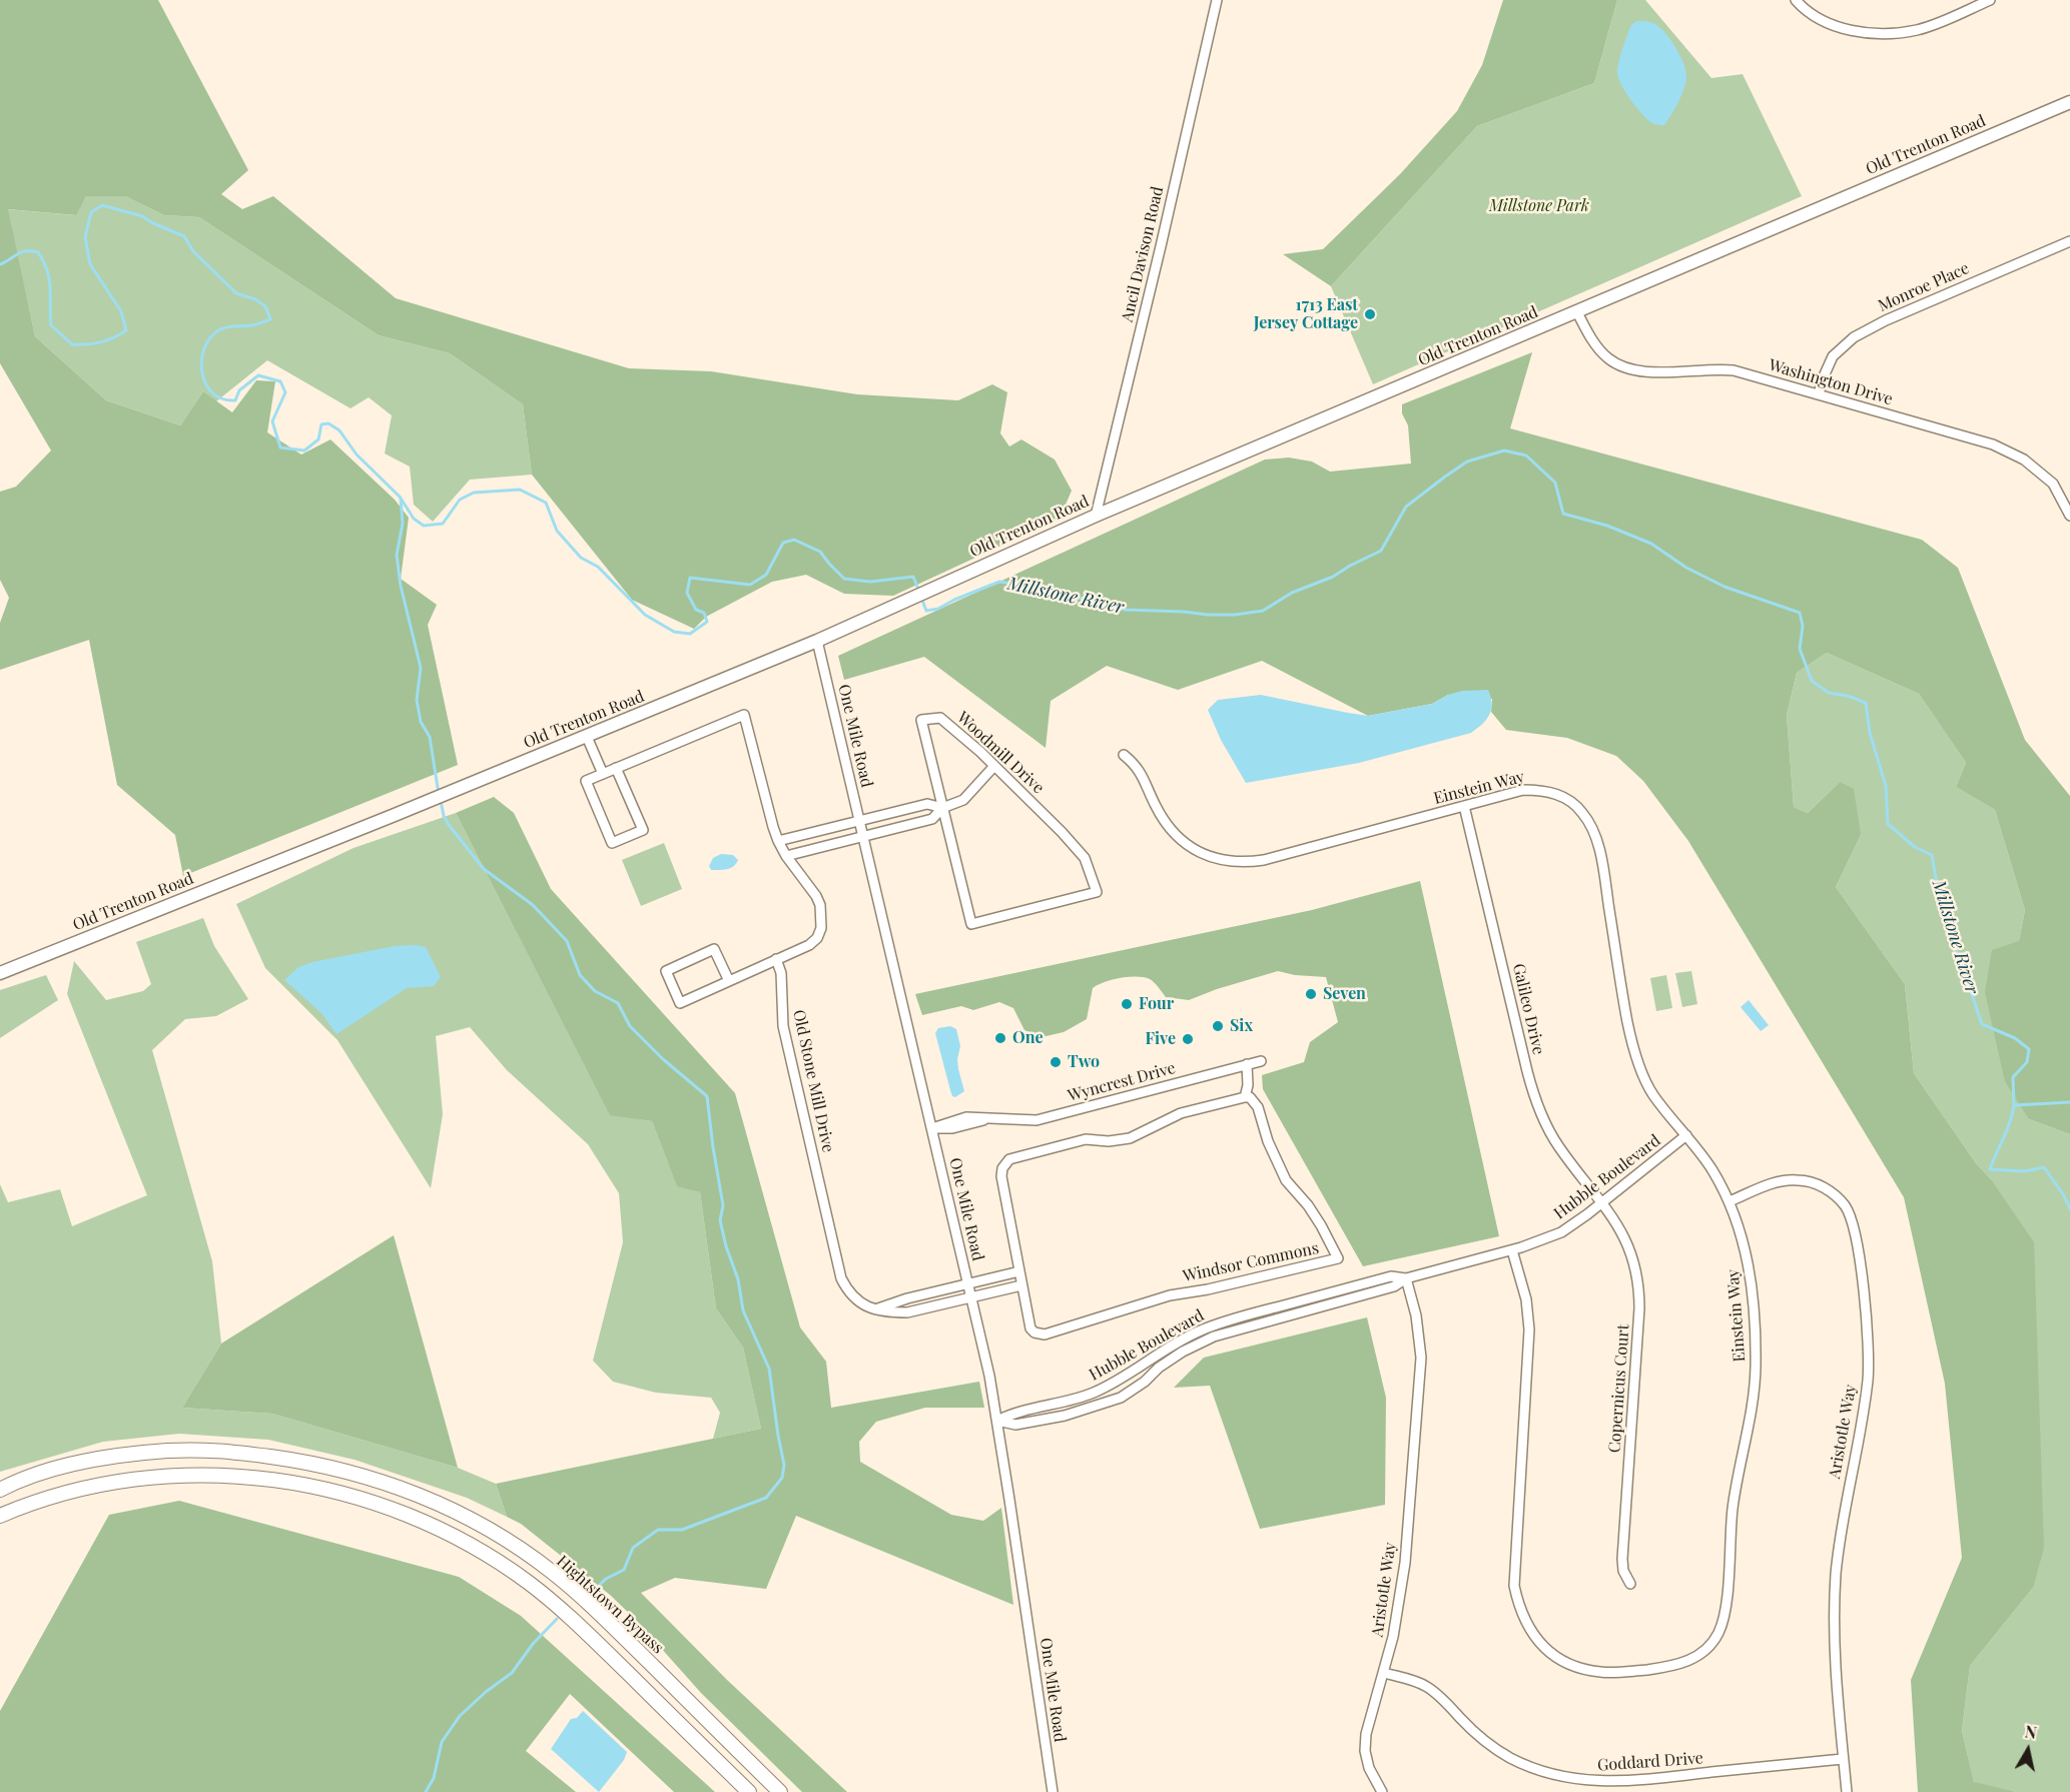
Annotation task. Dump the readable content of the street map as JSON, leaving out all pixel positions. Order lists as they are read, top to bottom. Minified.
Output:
{"streets":{"highway":["Hightstown Bypass"],"main road":["Old Trenton Road"],"street":["Ancil Davison Road","Monroe Place","Washington Drive","One Mile Road","Woodmill Drive","Einstein Way","Galileo Drive","Old Stone Mill Drive","Wyncrest Drive","Hubble Boulevard","Windsor Commons","Copernicus Court","Aristotle Way","Goddard Drive"]},"crossings":[["Old Trenton Road","Ancil Davison Road"],["Old Trenton Road","Washington Drive"],["Old Trenton Road","One Mile Road"],["Monroe Place","Washington Drive"],["One Mile Road","Old Stone Mill Drive"],["One Mile Road","Wyncrest Drive"],["One Mile Road","Hubble Boulevard"],["Einstein Way","Galileo Drive"],["Einstein Way","Hubble Boulevard"],["Einstein Way","Aristotle Way"],["Galileo Drive","Hubble Boulevard"],["Galileo Drive","Copernicus Court"],["Hubble Boulevard","Copernicus Court"],["Hubble Boulevard","Aristotle Way"],["Aristotle Way","Goddard Drive"]],"water":["Millstone River"],"parks":["Millstone Park"],"places":["1713 East Jersey Cottage","Seven","Four","Six","One","Five","Two"],"north":"top"}
